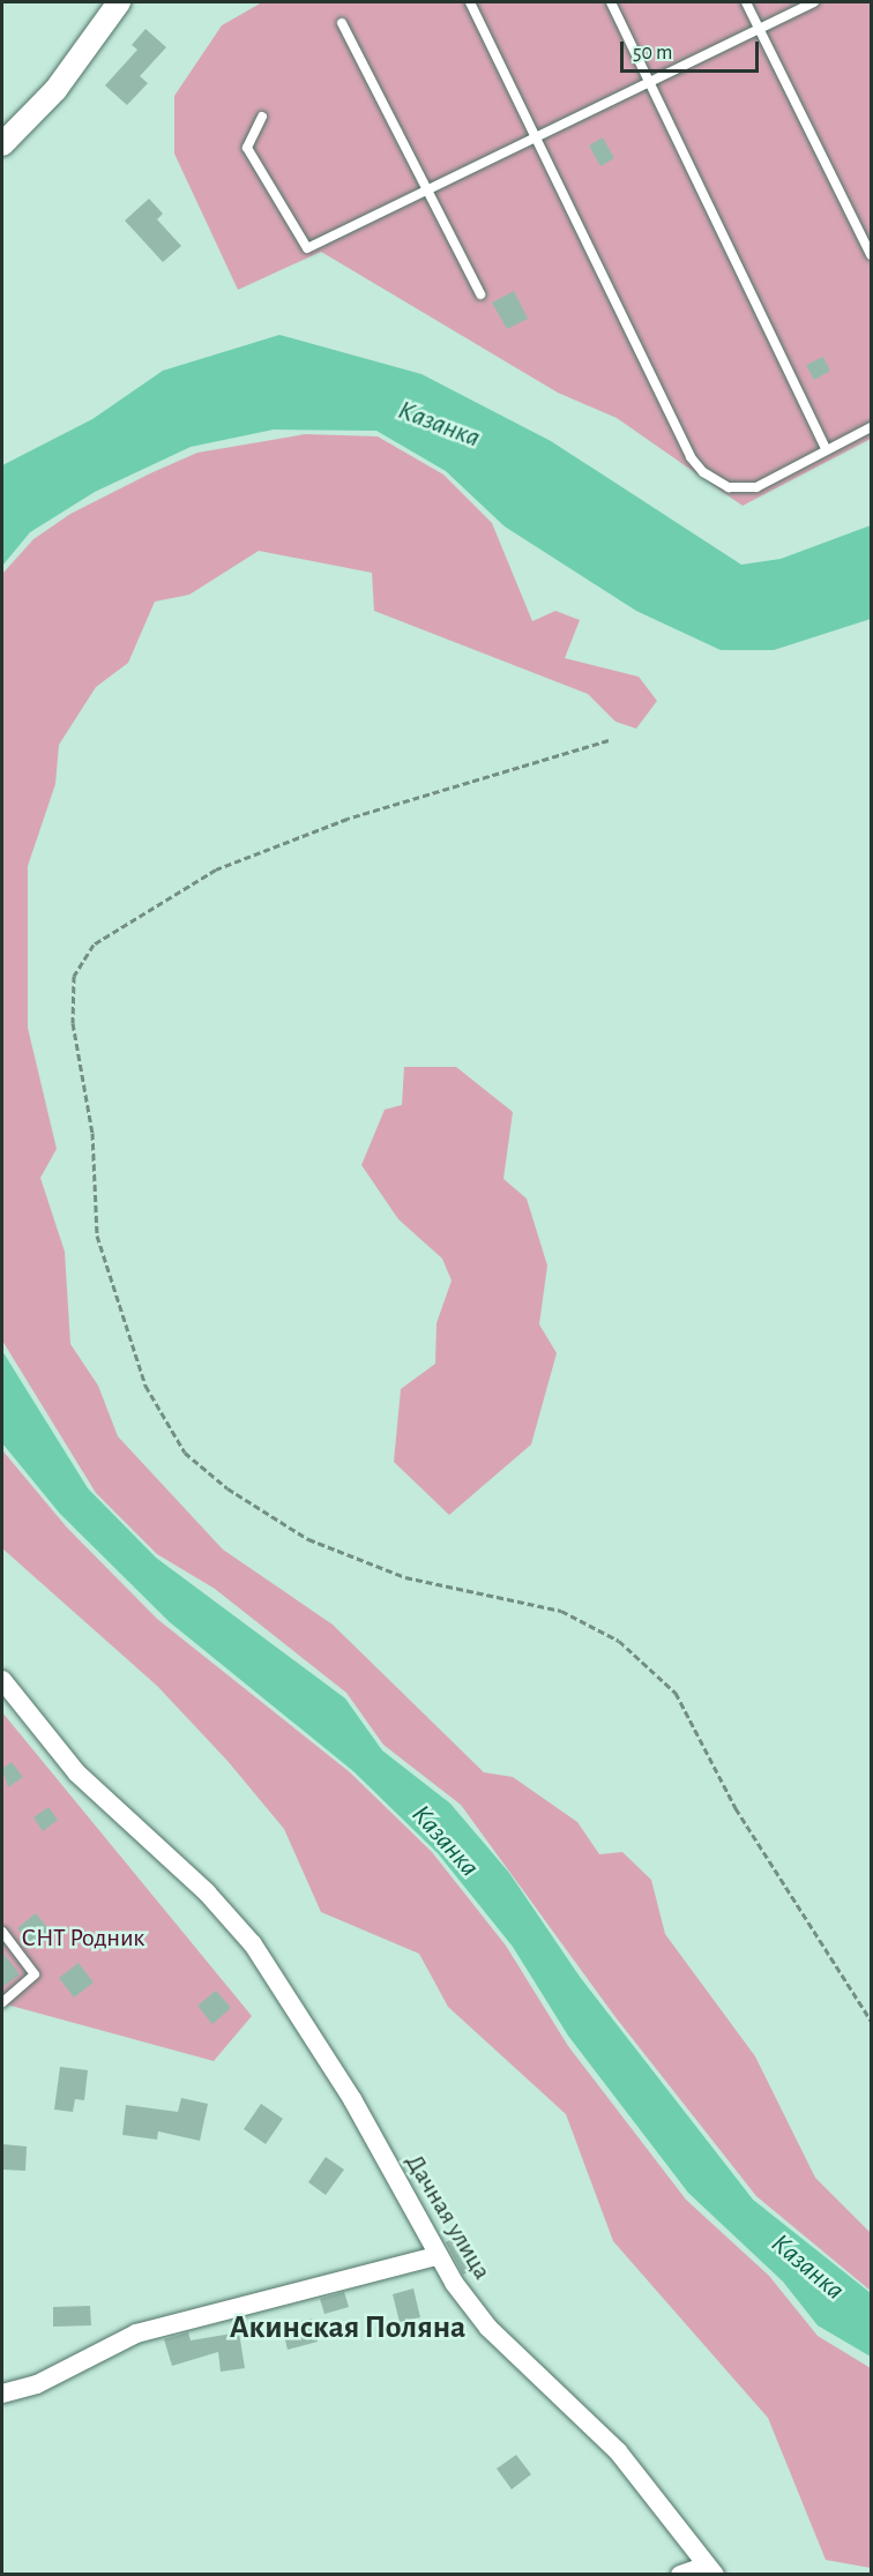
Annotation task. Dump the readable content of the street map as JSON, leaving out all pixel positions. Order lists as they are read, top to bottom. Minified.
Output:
{"streets":{"street":["Дачная улица"]},"districts":["Акинская Поляна"],"water":["Казанка"],"parks":["СНТ Родник"],"scale_bar":"50 m"}
